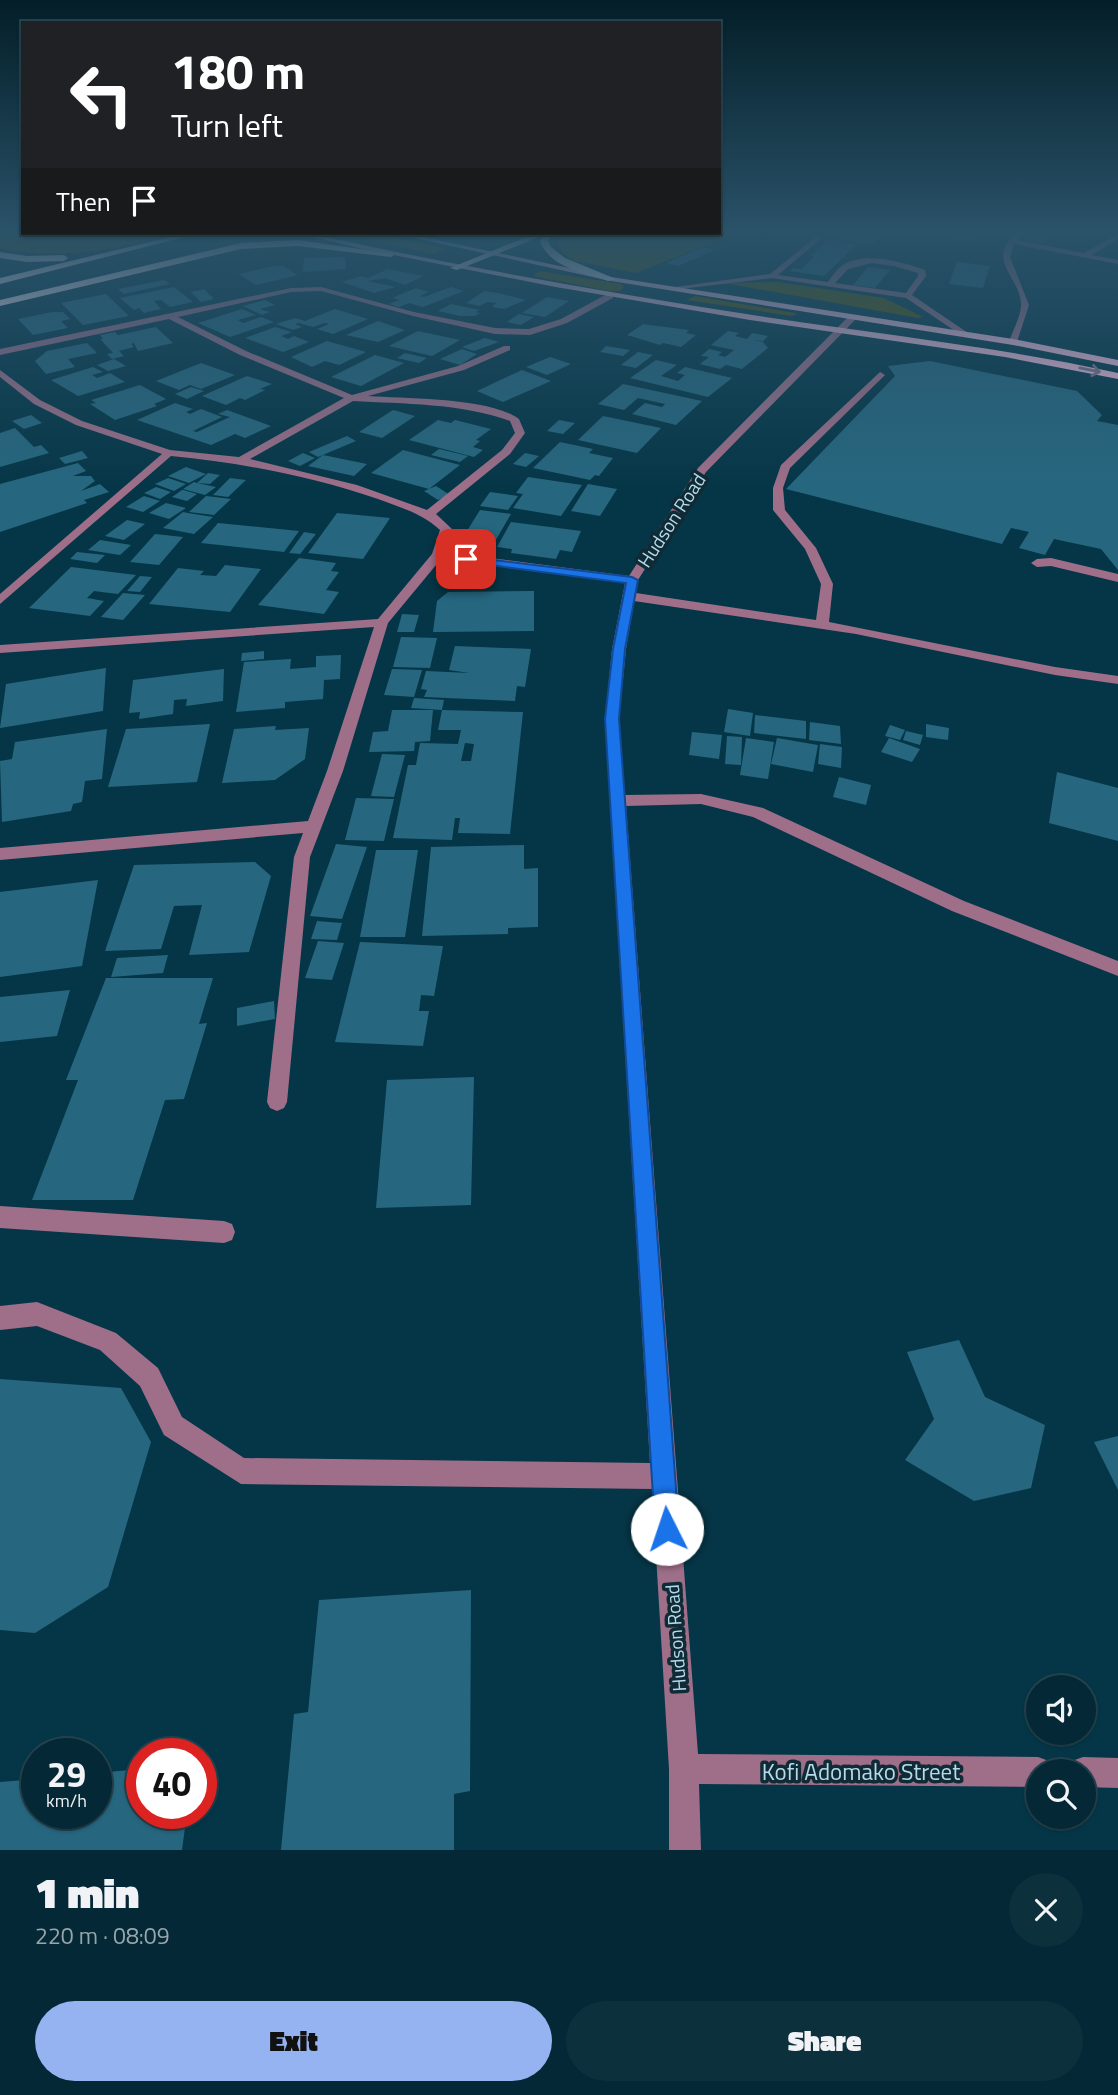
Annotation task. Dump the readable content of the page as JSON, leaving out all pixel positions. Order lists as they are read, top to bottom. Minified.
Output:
{"streets":{"street":["Hudson Road","Kofi Adomako Street"]},"crossings":[["Hudson Road","Kofi Adomako Street"]],"page":{"turn":["180 m","Turn left"],"then":"Then","speed":"29 km/h","limit":"40","heading":["1 min","220 m · 08:09"],"buttons":["Exit","Share"]}}
